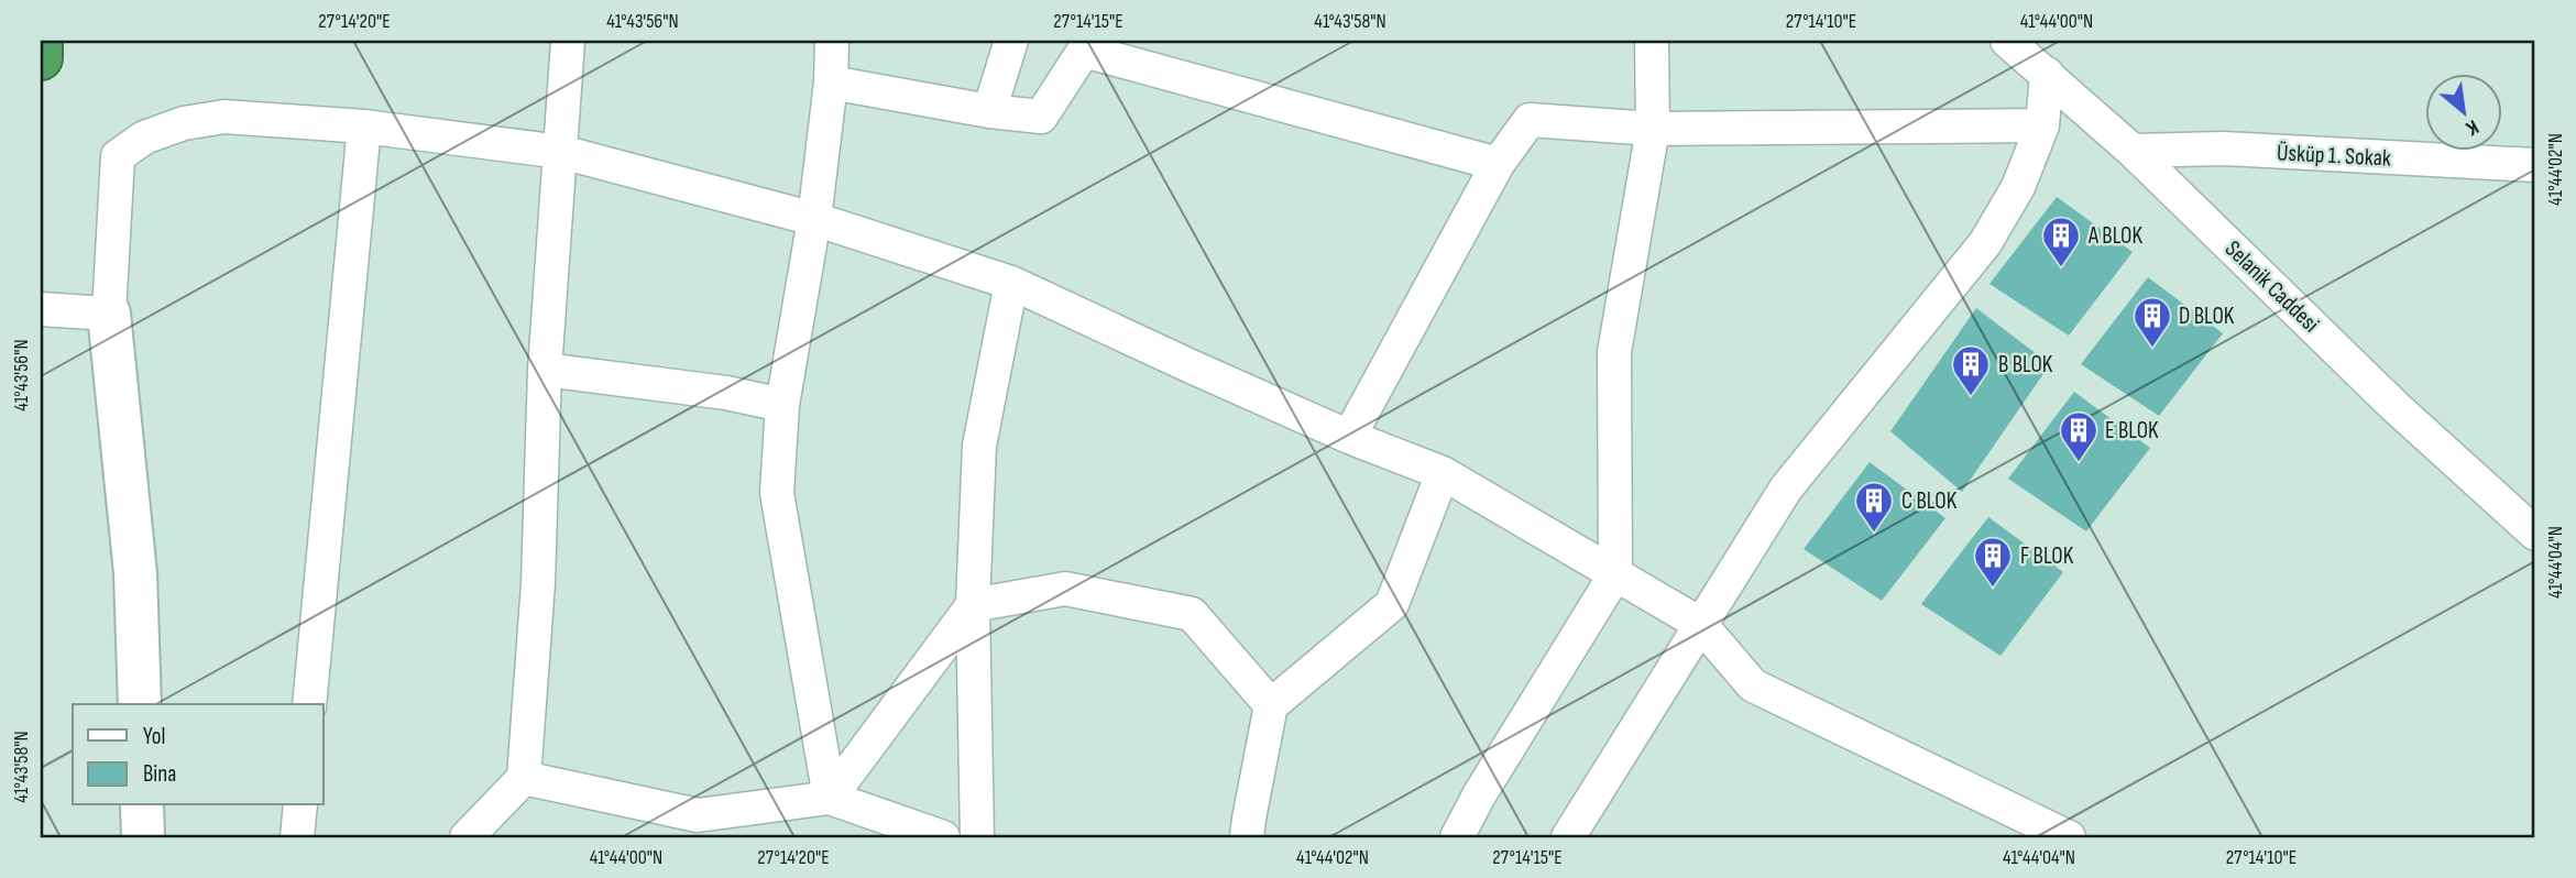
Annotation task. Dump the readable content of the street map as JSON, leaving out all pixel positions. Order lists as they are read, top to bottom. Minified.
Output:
{"streets":{"street":["Üsküp 1. Sokak","Selanik Caddesi"]},"crossings":[["Üsküp 1. Sokak","Selanik Caddesi"]],"places":{"building":["A BLOK","D BLOK","B BLOK","E BLOK","C BLOK","F BLOK"]},"legend":["Yol","Bina"],"north":"bottom right","coordinates":["27°14'20\"E","41°43'56\"N","27°14'15\"E","41°43'58\"N","27°14'10\"E","41°44'00\"N","41°44'02\"N","41°44'04\"N"]}
